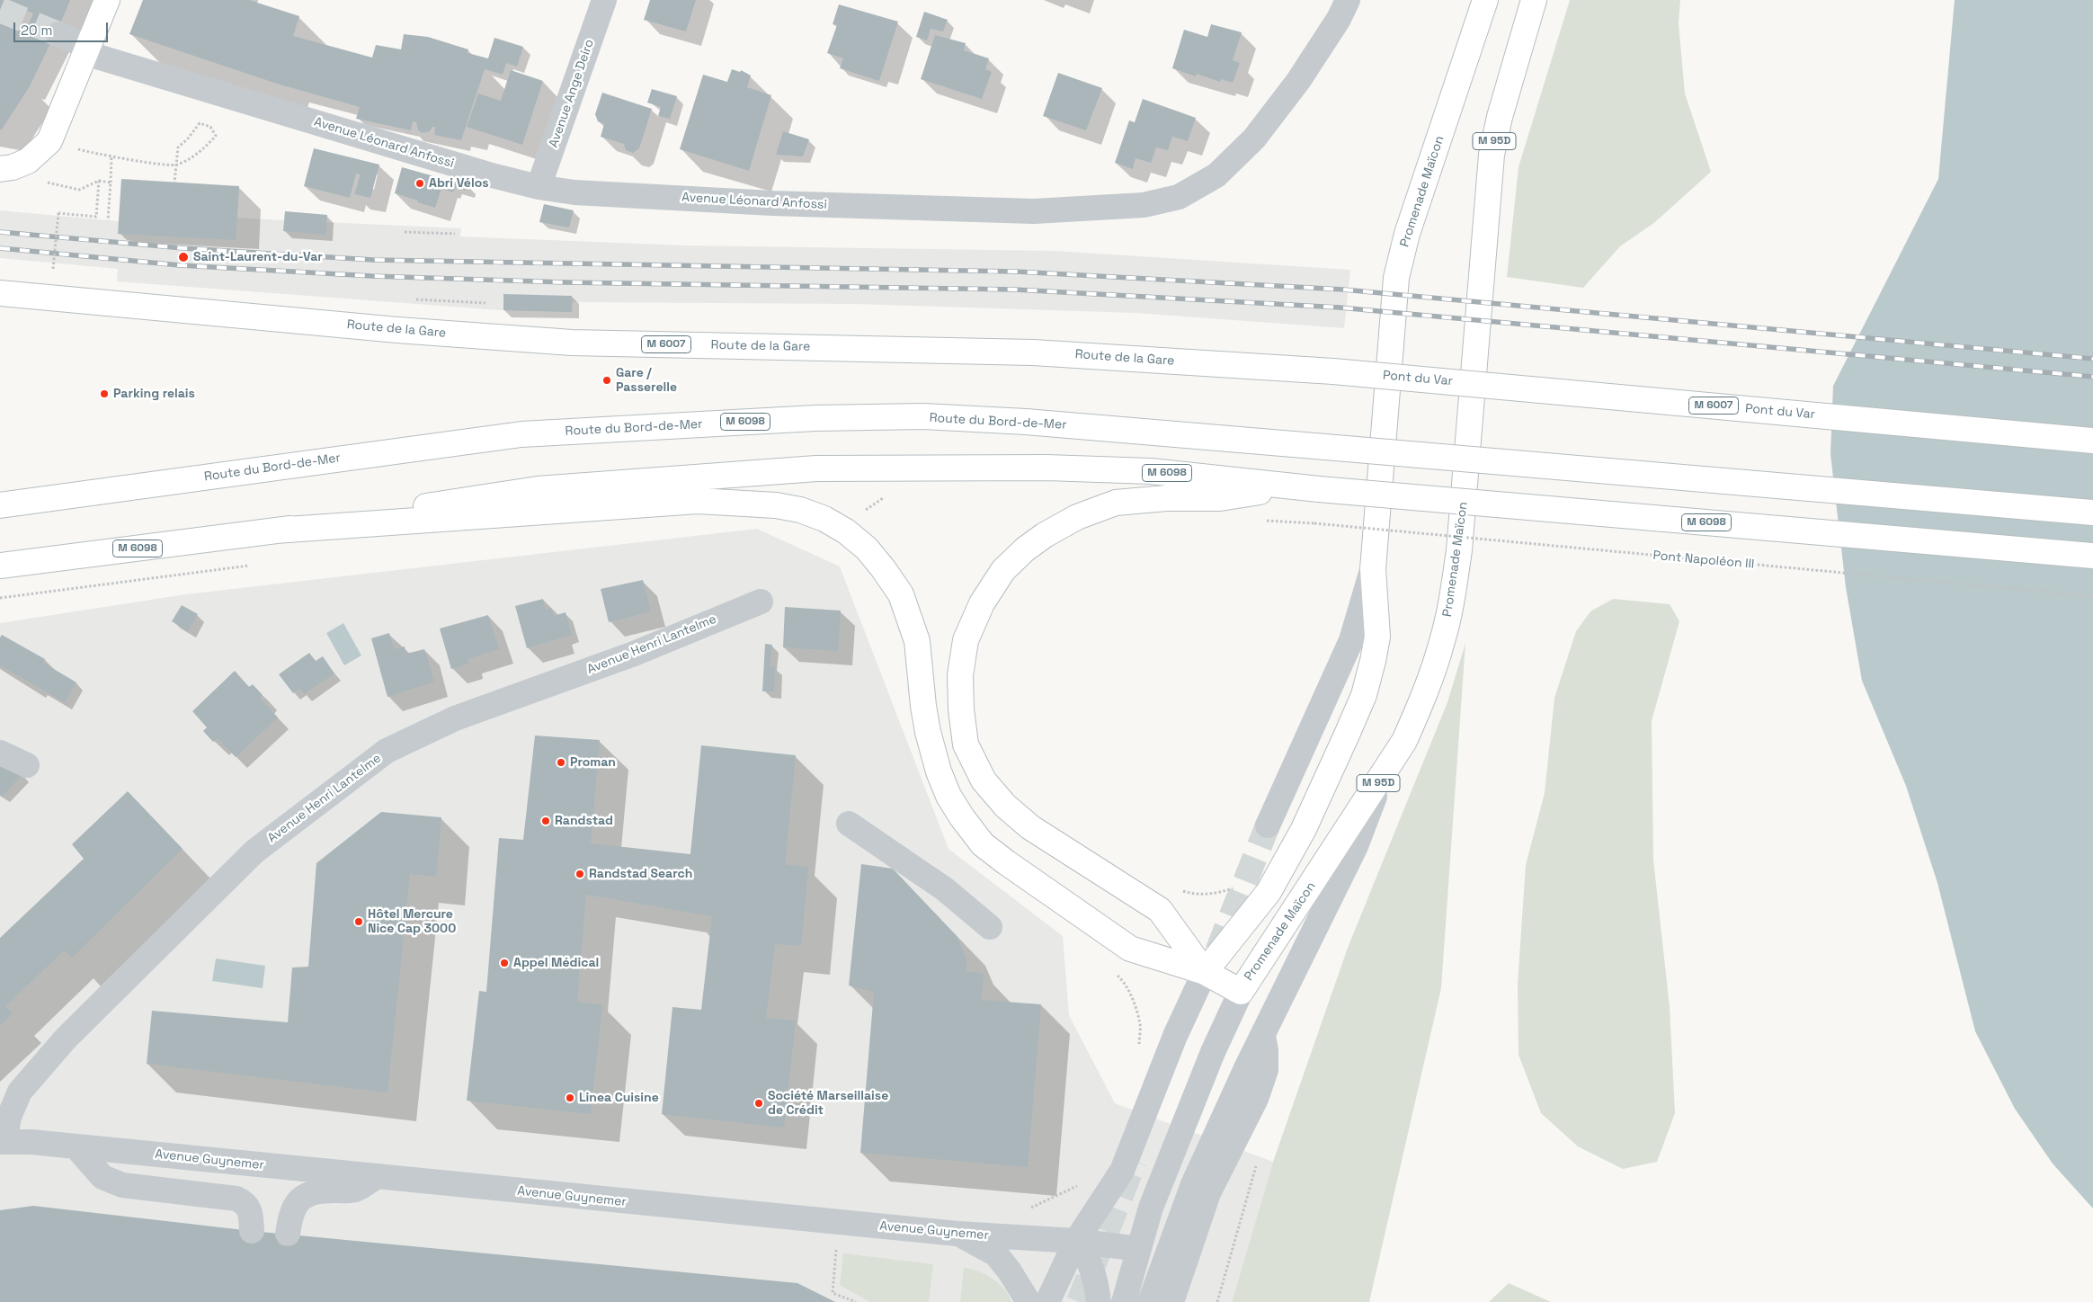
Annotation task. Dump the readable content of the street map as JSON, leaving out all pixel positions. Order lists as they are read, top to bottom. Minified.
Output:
{"streets":{"main road":["M 95D","Promenade Maïcon","Route de la Gare","M 6007","Pont du Var","M 6098","Route du Bord-de-Mer"],"street":["Avenue Ange Deiro","Avenue Léonard Anfossi","Avenue Henri Lantelme","Avenue Guynemer"],"path":["Pont Napoléon III"]},"crossings":[["Avenue Ange Deiro","Avenue Léonard Anfossi"],["Route de la Gare","Pont du Var"],["Avenue Henri Lantelme","Avenue Guynemer"]],"places":["Abri Vélos","Saint-Laurent-du-Var","Gare / Passerelle","Parking relais","Proman","Randstad","Randstad Search","Hôtel Mercure Nice Cap 3000","Appel Médical","Linea Cuisine","Société Marseillaise de Crédit"],"scale_bar":"20 m"}
